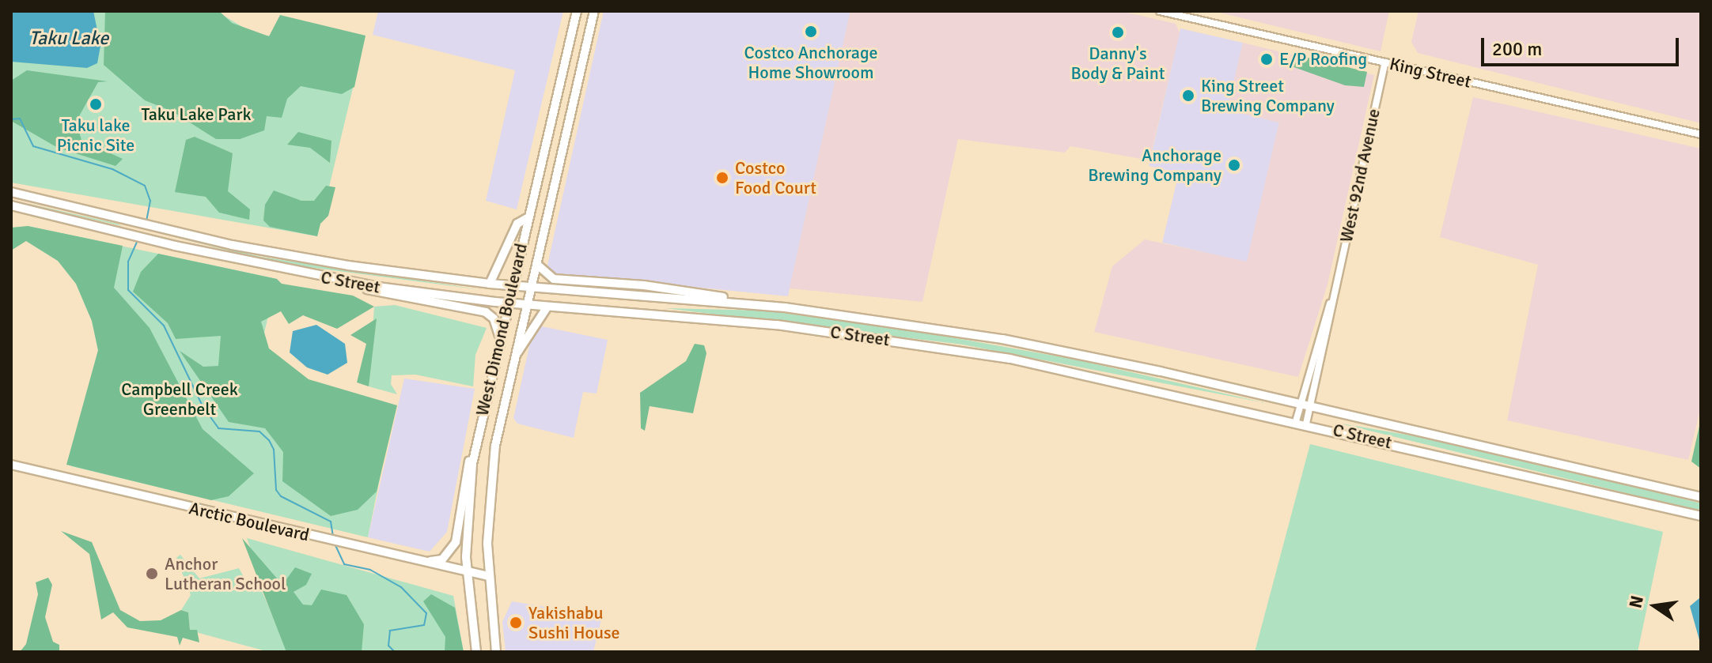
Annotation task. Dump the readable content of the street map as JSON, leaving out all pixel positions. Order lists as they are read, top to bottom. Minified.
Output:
{"streets":{"main road":["C Street","West Dimond Boulevard","Arctic Boulevard"],"street":["King Street","West 92nd Avenue"]},"crossings":[["King Street","West 92nd Avenue"],["West 92nd Avenue","C Street"],["C Street","West Dimond Boulevard"],["West Dimond Boulevard","Arctic Boulevard"]],"water":["Taku Lake"],"parks":["Taku Lake Park","Campbell Creek Greenbelt"],"places":["Costco Anchorage Home Showroom","Danny's Body & Paint","E/P Roofing","King Street Brewing Company","Taku lake Picnic Site","Anchorage Brewing Company","Costco Food Court","Anchor Lutheran School","Yakishabu Sushi House"],"scale_bar":"200 m","north":"left"}
